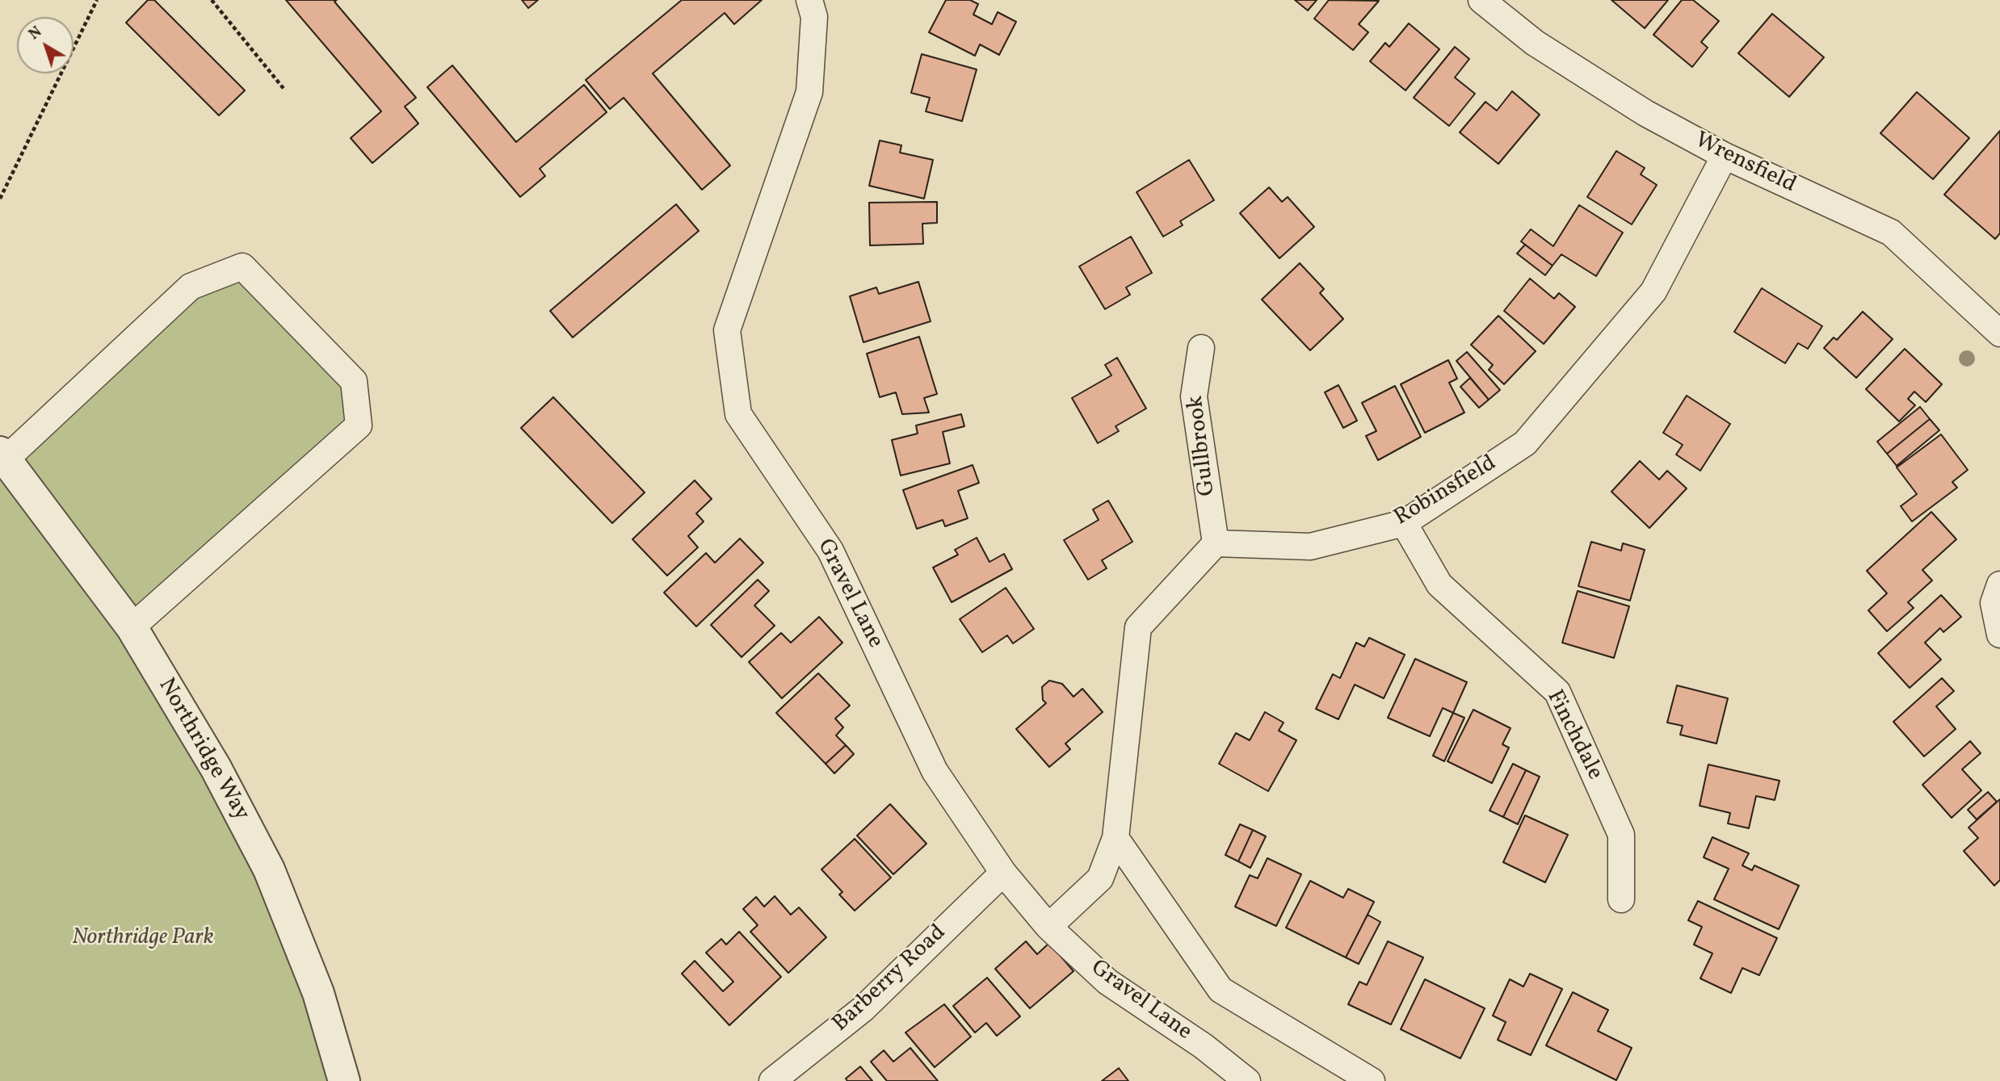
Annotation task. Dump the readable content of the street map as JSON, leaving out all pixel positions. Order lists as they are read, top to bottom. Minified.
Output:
{"streets":{"street":["Wrensfield","Gullbrook","Robinsfield","Gravel Lane","Finchdale","Northridge Way","Barberry Road"]},"crossings":[["Wrensfield","Robinsfield"],["Gullbrook","Robinsfield"],["Robinsfield","Finchdale"],["Gravel Lane","Barberry Road"]],"parks":["Northridge Park"],"north":"top left"}
